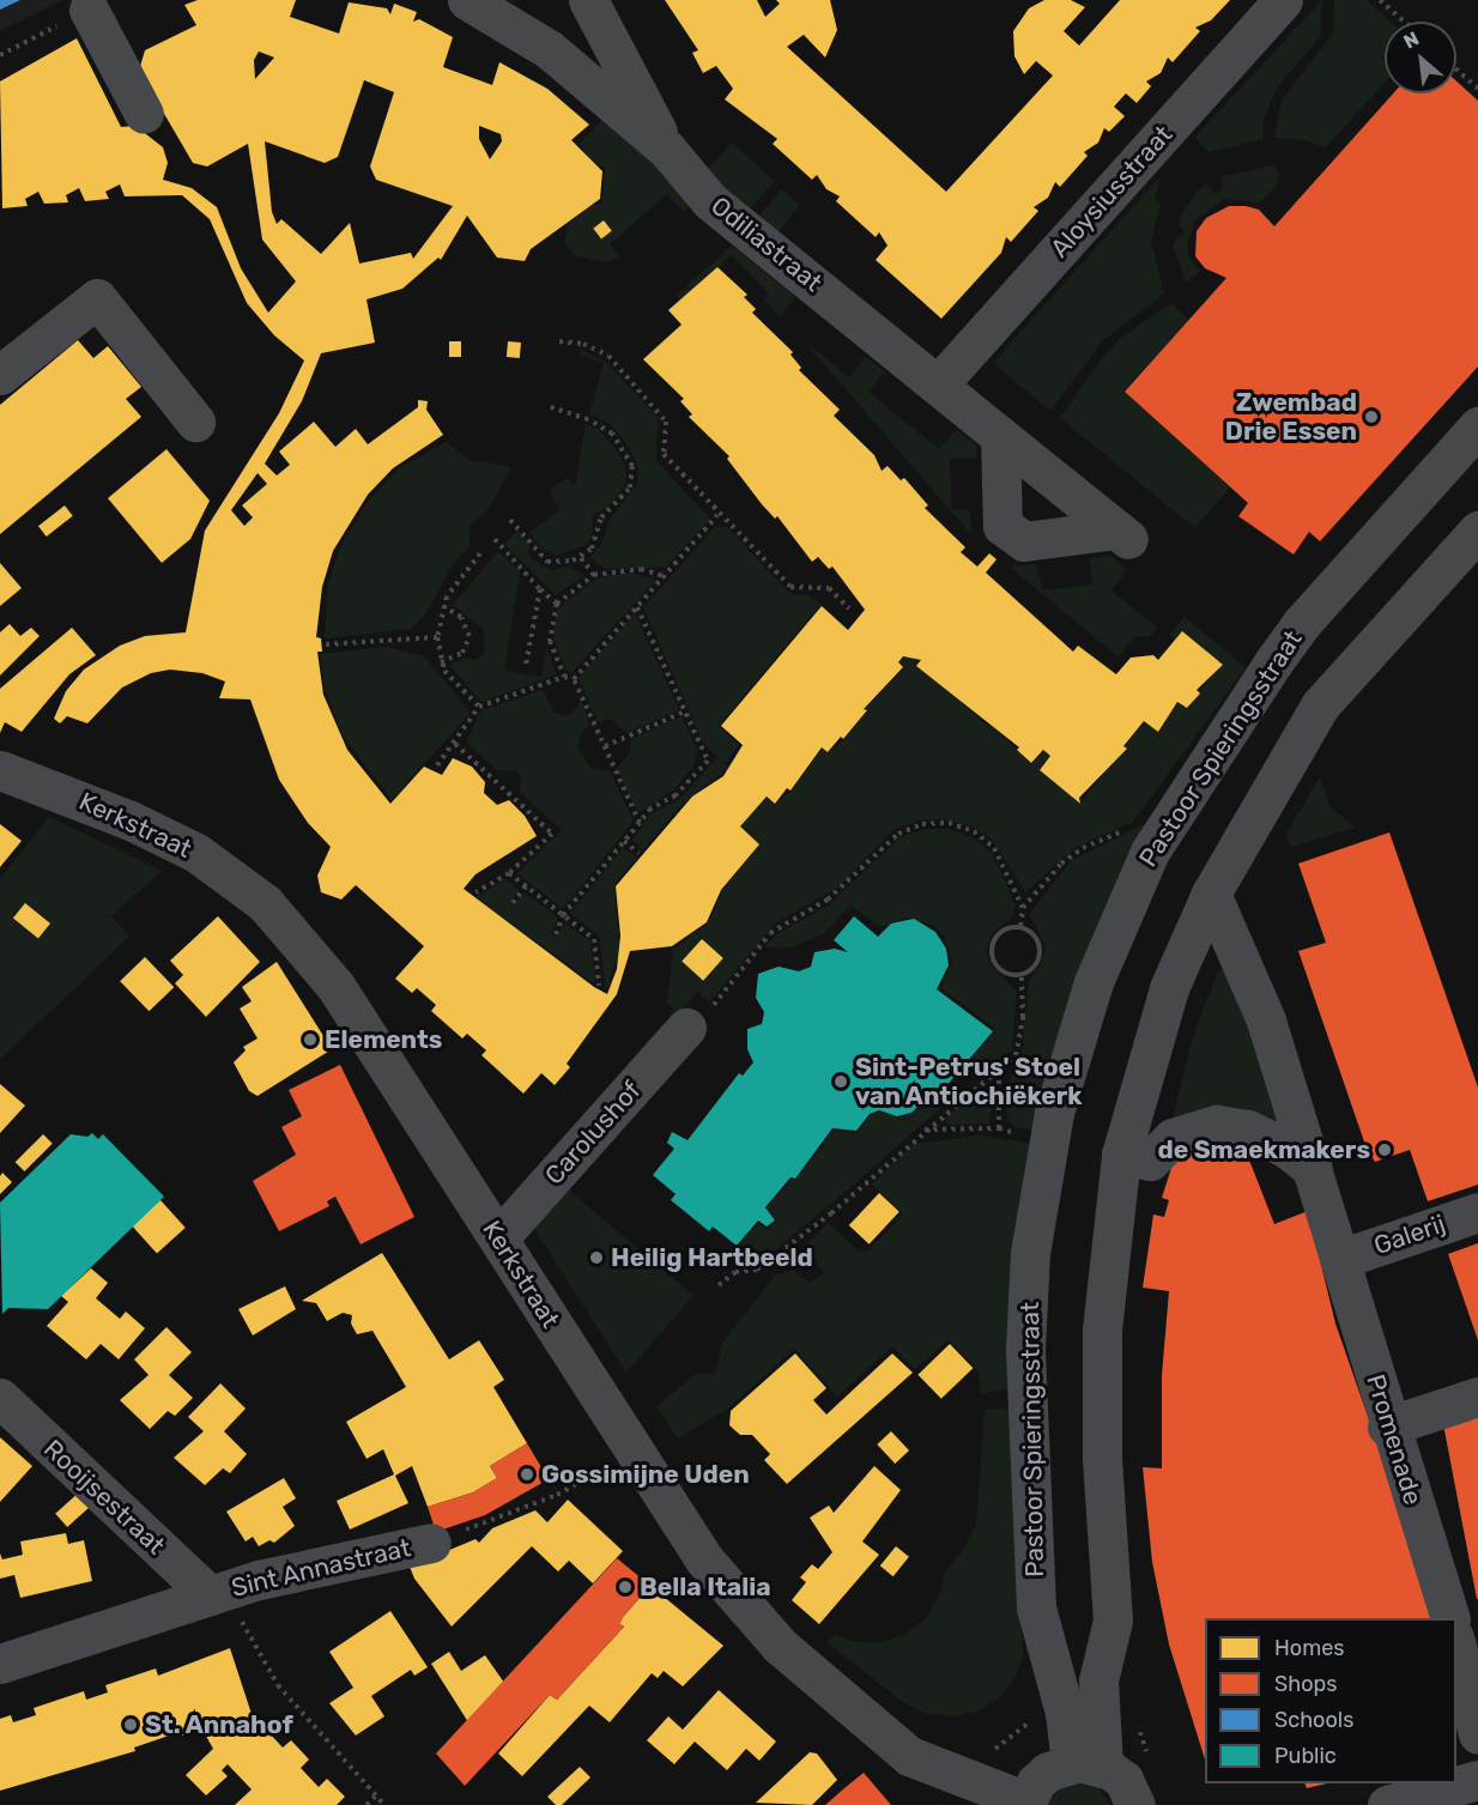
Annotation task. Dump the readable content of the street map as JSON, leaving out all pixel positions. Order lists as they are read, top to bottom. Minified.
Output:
{"streets":{"street":["Aloysiusstraat","Odiliastraat","Pastoor Spieringsstraat","Kerkstraat","Carolushof","Galerij","Promenade","Rooijsestraat","Sint Annastraat"]},"crossings":[["Aloysiusstraat","Odiliastraat"],["Kerkstraat","Carolushof"],["Kerkstraat","Sint Annastraat"],["Galerij","Promenade"],["Rooijsestraat","Sint Annastraat"]],"places":["Zwembad Drie Essen","Elements","Sint-Petrus' Stoel van Antiochiëkerk","de Smaekmakers","Heilig Hartbeeld","Gossimijne Uden","Bella Italia","St. Annahof"],"legend":["Homes","Shops","Schools","Public"],"north":"top left"}
